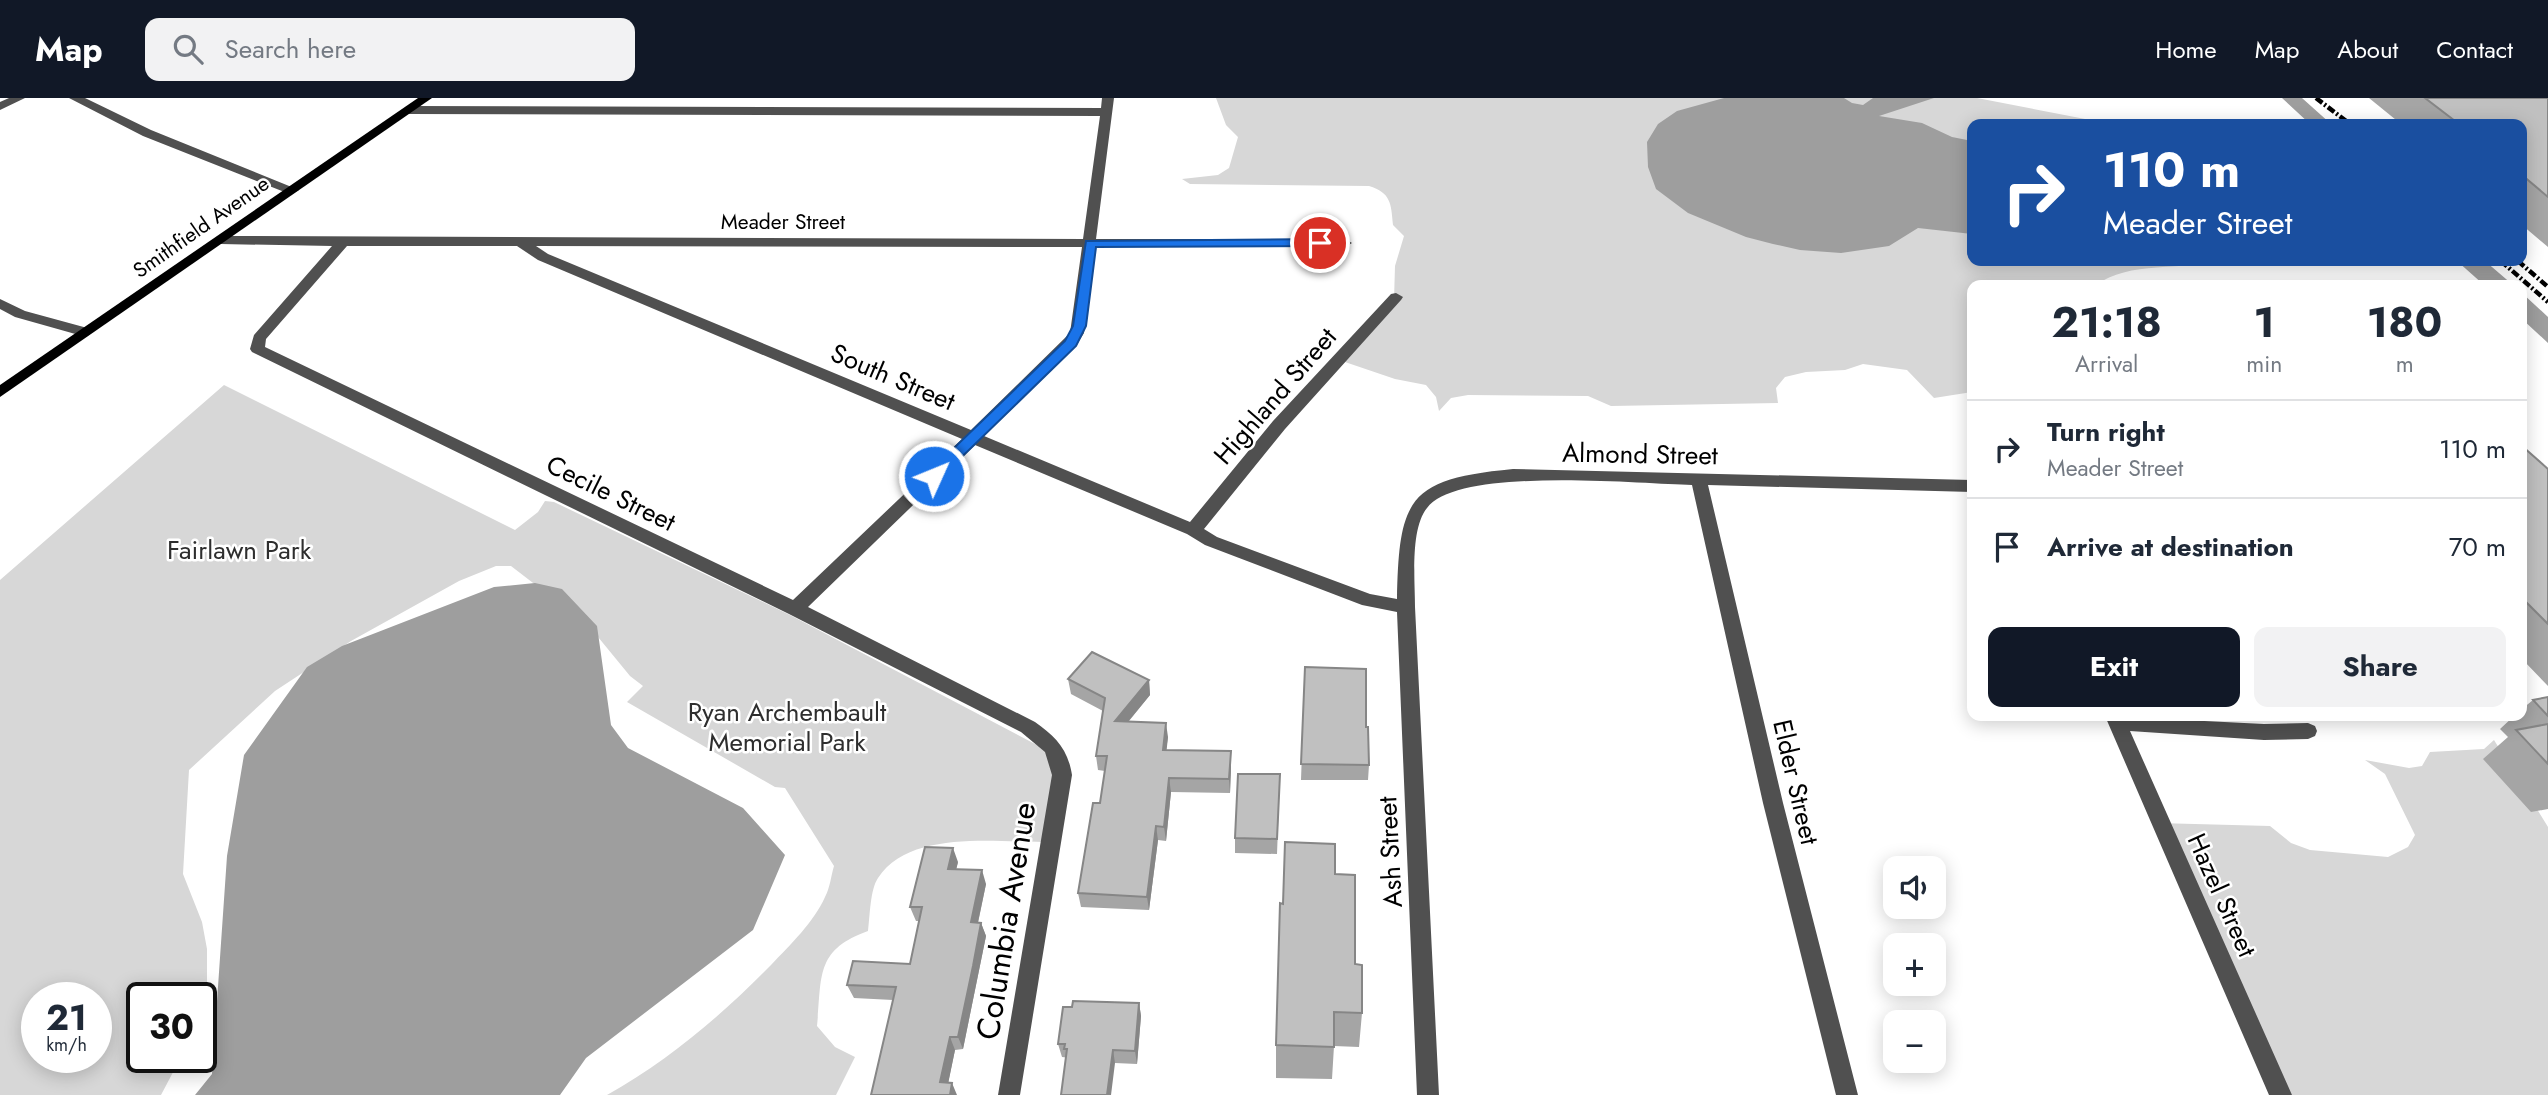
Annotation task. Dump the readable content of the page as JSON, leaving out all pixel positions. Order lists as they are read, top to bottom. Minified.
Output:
{"streets":{"main road":["Smithfield Avenue"],"street":["Meader Street","South Street","Highland Street","Almond Street","Cecile Street","Elder Street","Ash Street","Hazel Street","Columbia Avenue"]},"crossings":[["Meader Street","Smithfield Avenue"],["Meader Street","South Street"],["Meader Street","Cecile Street"],["South Street","Highland Street"],["South Street","Almond Street"],["South Street","Ash Street"],["Almond Street","Elder Street"],["Almond Street","Ash Street"],["Cecile Street","Columbia Avenue"]],"parks":["Fairlawn Park","Ryan Archembault Memorial Park"],"page":{"header":"Map","search":"Search here","nav":["Home","Map","About","Contact"],"turn":["110 m","Meader Street"],"eta":["21:18","Arrival","1","min","180","m"],"list":[{"name":"Turn right","note":"Meader Street","value":"110 m"},{"name":"Arrive at destination","value":"70 m"}],"buttons":["Exit","Share"],"map_buttons":["+","−"],"speed":"21 km/h","limit":"30"}}
